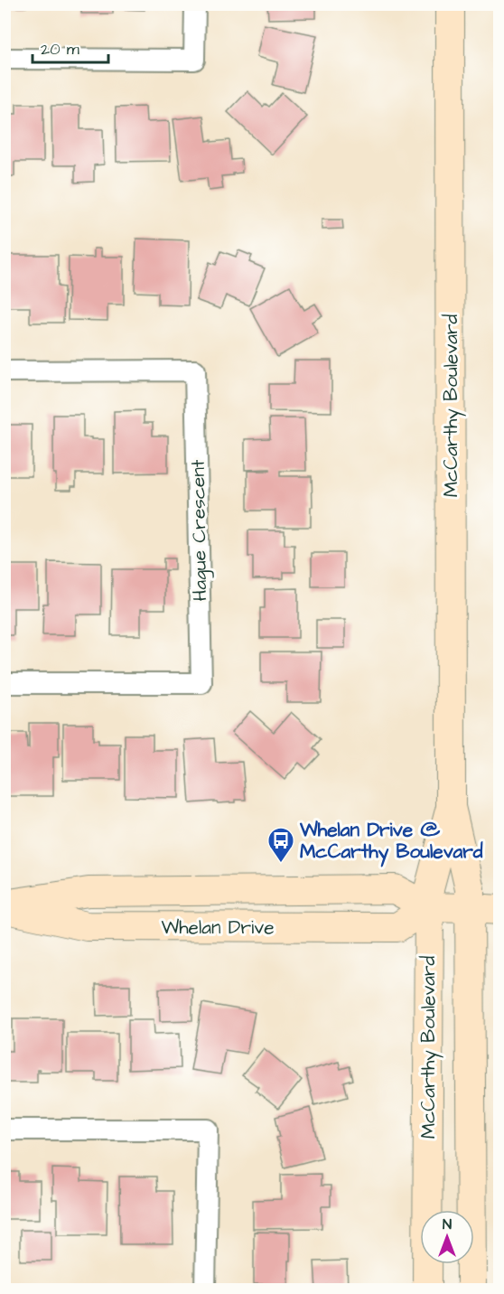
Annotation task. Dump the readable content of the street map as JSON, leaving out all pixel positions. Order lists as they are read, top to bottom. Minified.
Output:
{"streets":{"main road":["McCarthy Boulevard","Whelan Drive"],"street":["Hague Crescent"]},"crossings":[["McCarthy Boulevard","Whelan Drive"]],"places":{"bus stop":["Whelan Drive @ McCarthy Boulevard"]},"scale_bar":"20 m","north":"top"}
